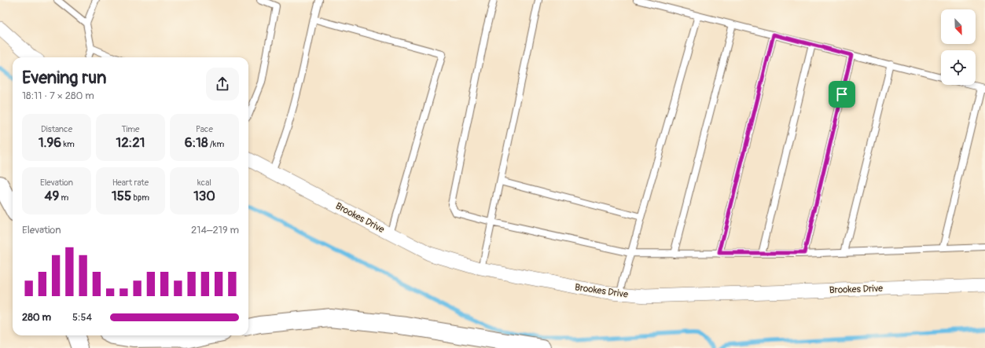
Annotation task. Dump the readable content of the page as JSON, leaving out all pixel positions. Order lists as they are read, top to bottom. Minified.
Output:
{"streets":{"street":["Brookes Drive"]},"north":"bottom right","page":{"heading":["Evening run","18:11 · 7 × 280 m"],"stats":[["Distance","1.96 km"],["Time","12:21"],["Pace","6:18 /km"],["Elevation","49 m"],["Heart rate","155 bpm"],["kcal","130"]],"chart":["Elevation","214–219 m"],"list":[{"name":"280 m","note":"5:54"}]}}
